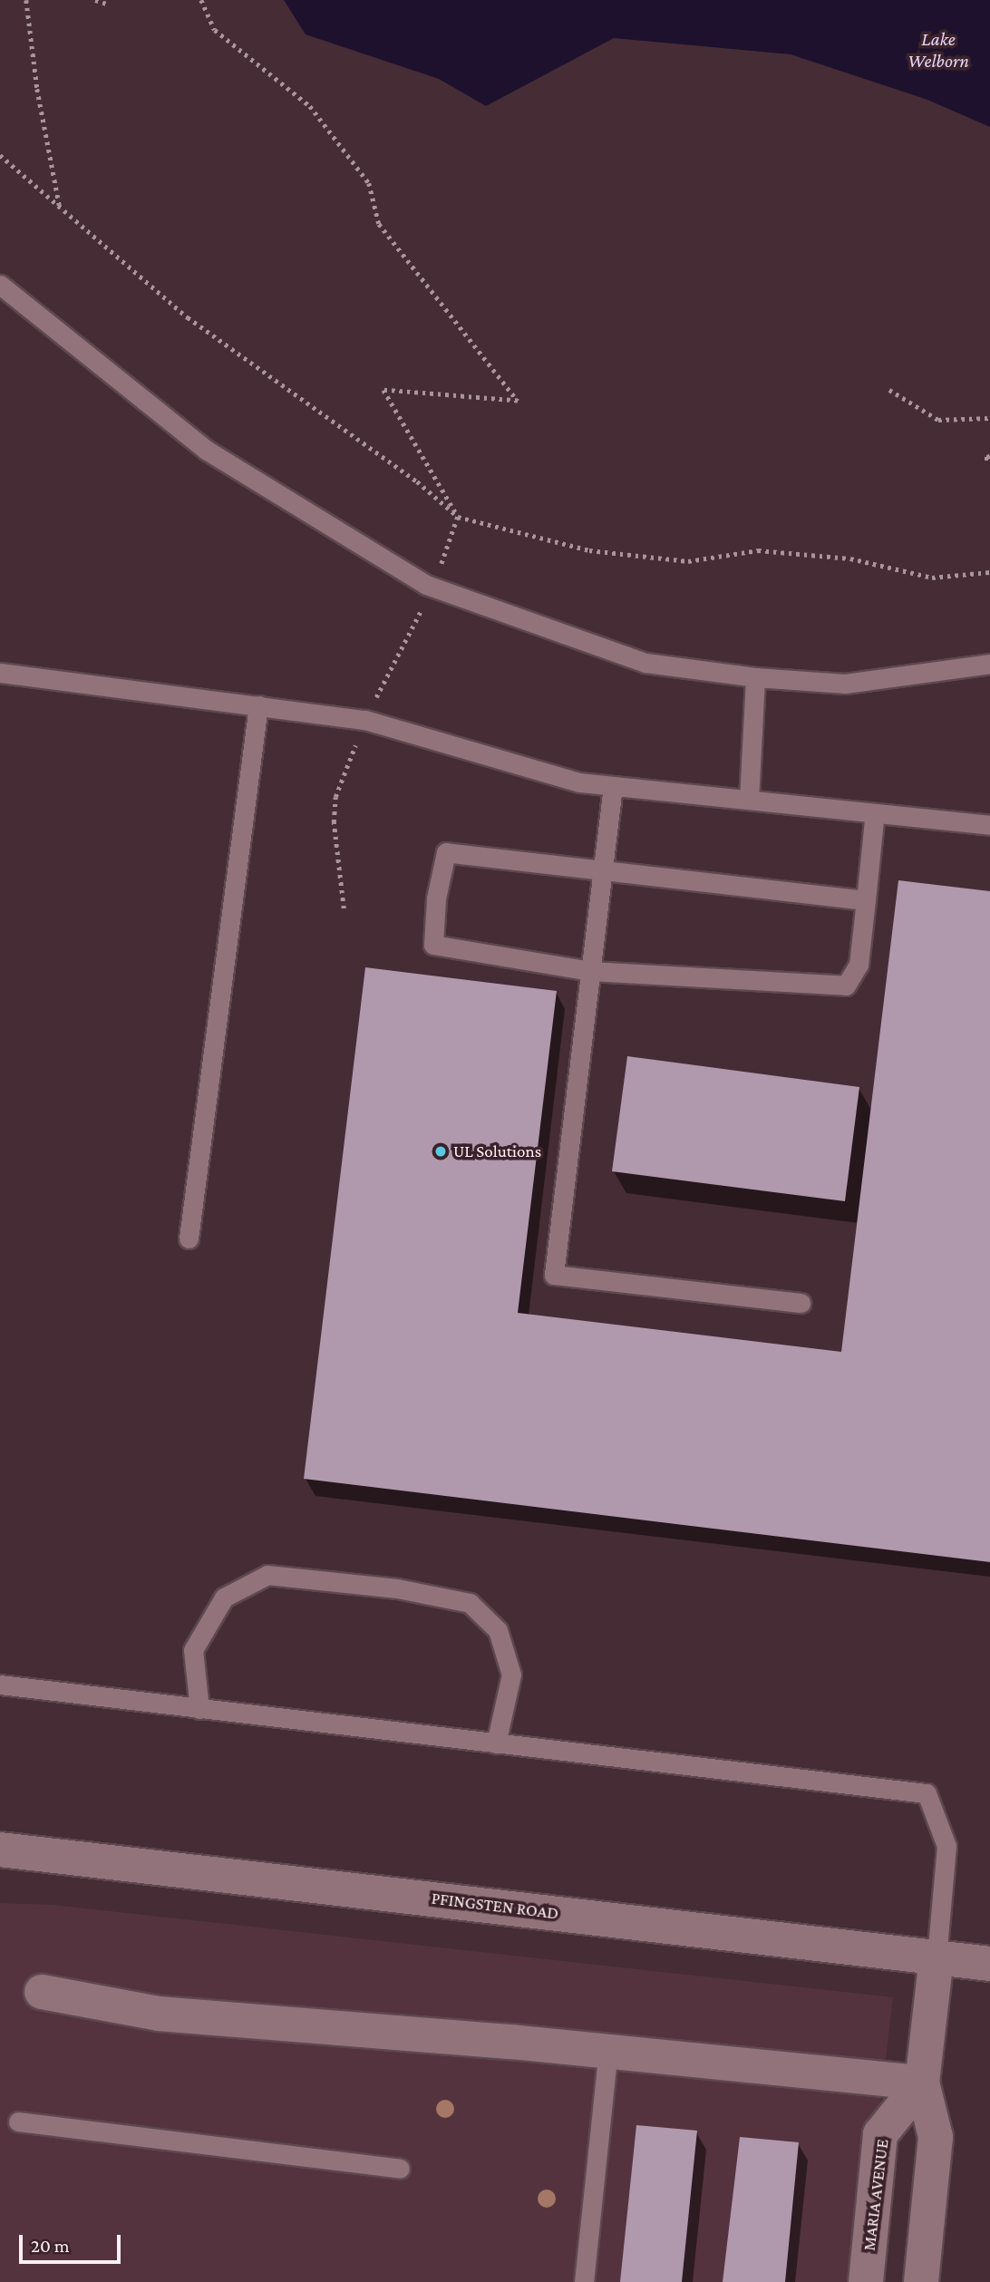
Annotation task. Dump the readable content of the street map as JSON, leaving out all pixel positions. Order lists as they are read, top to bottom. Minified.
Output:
{"streets":{"street":["PFINGSTEN ROAD","MARIA AVENUE"]},"water":["Lake Welborn"],"places":["UL Solutions"],"scale_bar":"20 m"}
